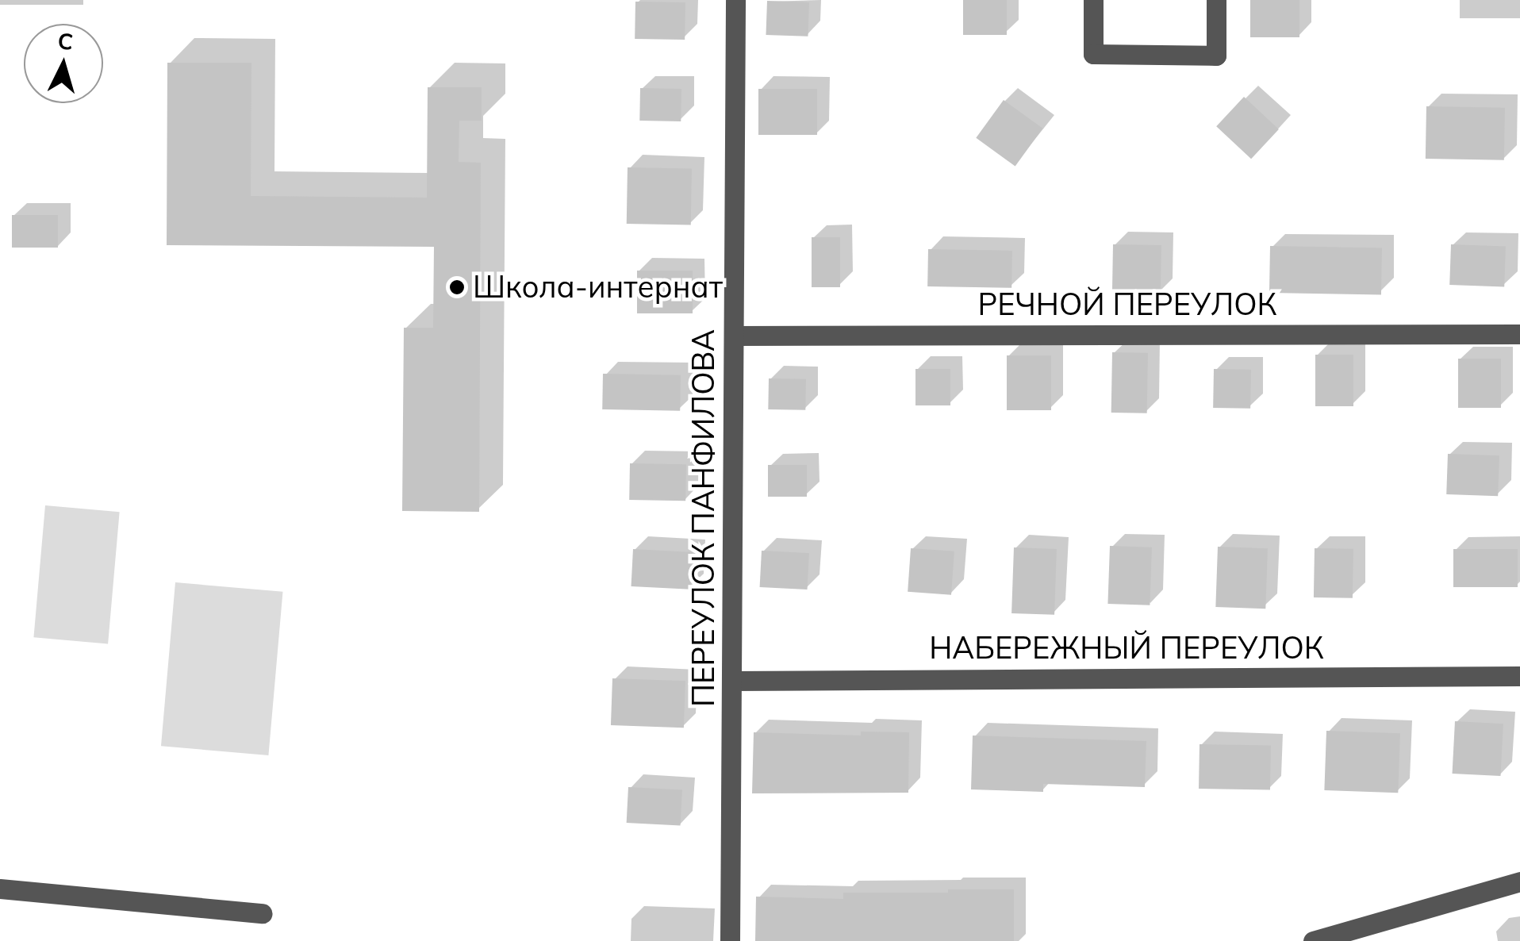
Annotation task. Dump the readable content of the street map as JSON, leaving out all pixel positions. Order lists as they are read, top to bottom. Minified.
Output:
{"streets":{"lane":["РЕЧНОЙ ПЕРЕУЛОК","ПЕРЕУЛОК ПАНФИЛОВА","НАБЕРЕЖНЫЙ ПЕРЕУЛОК"]},"crossings":[["РЕЧНОЙ ПЕРЕУЛОК","ПЕРЕУЛОК ПАНФИЛОВА"],["ПЕРЕУЛОК ПАНФИЛОВА","НАБЕРЕЖНЫЙ ПЕРЕУЛОК"]],"places":["Школа-интернат"],"north":"top"}
